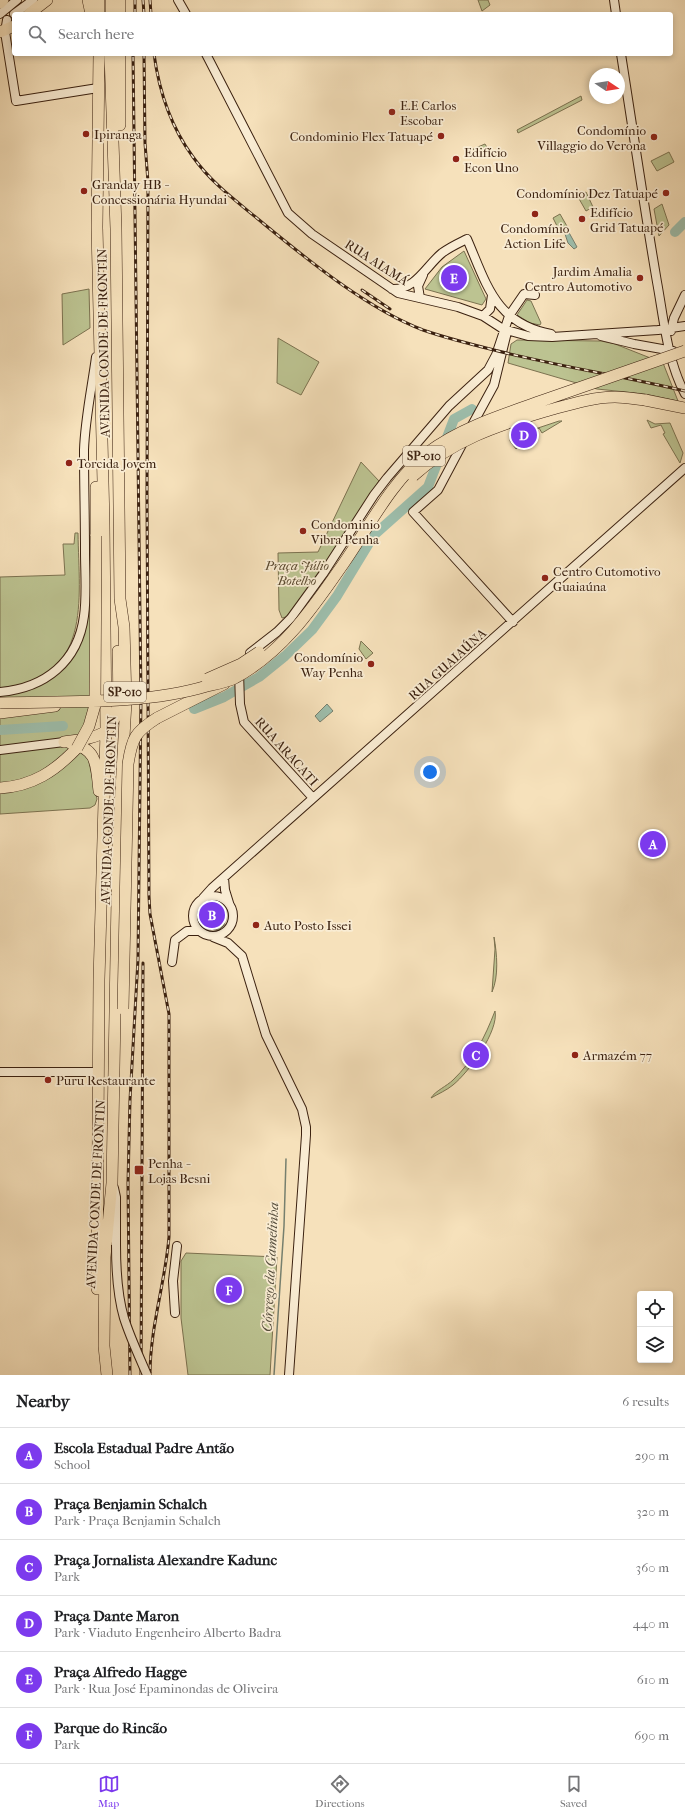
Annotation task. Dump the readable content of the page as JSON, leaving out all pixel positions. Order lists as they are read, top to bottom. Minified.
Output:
{"streets":{"highway":["AVENIDA CONDE DE FRONTIN","SP-010"],"street":["RUA AIAMÁ","RUA GUAIAÚNA","RUA ARACATI"]},"crossings":[["SP-010","RUA ARACATI"],["RUA GUAIAÚNA","RUA ARACATI"]],"water":["Córrego da Gamelinha"],"parks":["Praça Júlio Botelho"],"places":{"other":["E.E Carlos Escobar","Ipiranga","Condominio Flex Tatuapé","Condomínio Villaggio do Verona","Edifício Econ Uno","Granday HB - Concessionária Hyundai","Condomínio Dez Tatuapé","Condomínio Action Life","Edifício Grid Tatuapé","Jardim Amalia Centro Automotivo","Torcida Jovem","Condominio Vibra Penha","Centro Cutomotivo Guaiaúna","Condomínio Way Penha","Auto Posto Issei","Armazém 77","Puru Restaurante"],"transit":["Penha - Lojas Besni"]},"north":"right","page":{"search":"Search here","pins":["E","D","A","B","C","F"],"heading":["Nearby","6 results"],"list":[{"mark":"A","name":"Escola Estadual Padre Antão","note":"School","value":"290 m"},{"mark":"B","name":"Praça Benjamin Schalch","note":"Park · Praça Benjamin Schalch","value":"320 m"},{"mark":"C","name":"Praça Jornalista Alexandre Kadunc","note":"Park","value":"360 m"},{"mark":"D","name":"Praça Dante Maron","note":"Park · Viaduto Engenheiro Alberto Badra","value":"440 m"},{"mark":"E","name":"Praça Alfredo Hagge","note":"Park · Rua José Epaminondas de Oliveira","value":"610 m"},{"mark":"F","name":"Parque do Rincão","note":"Park","value":"690 m"}],"nav":["Map","Directions","Saved"]}}
